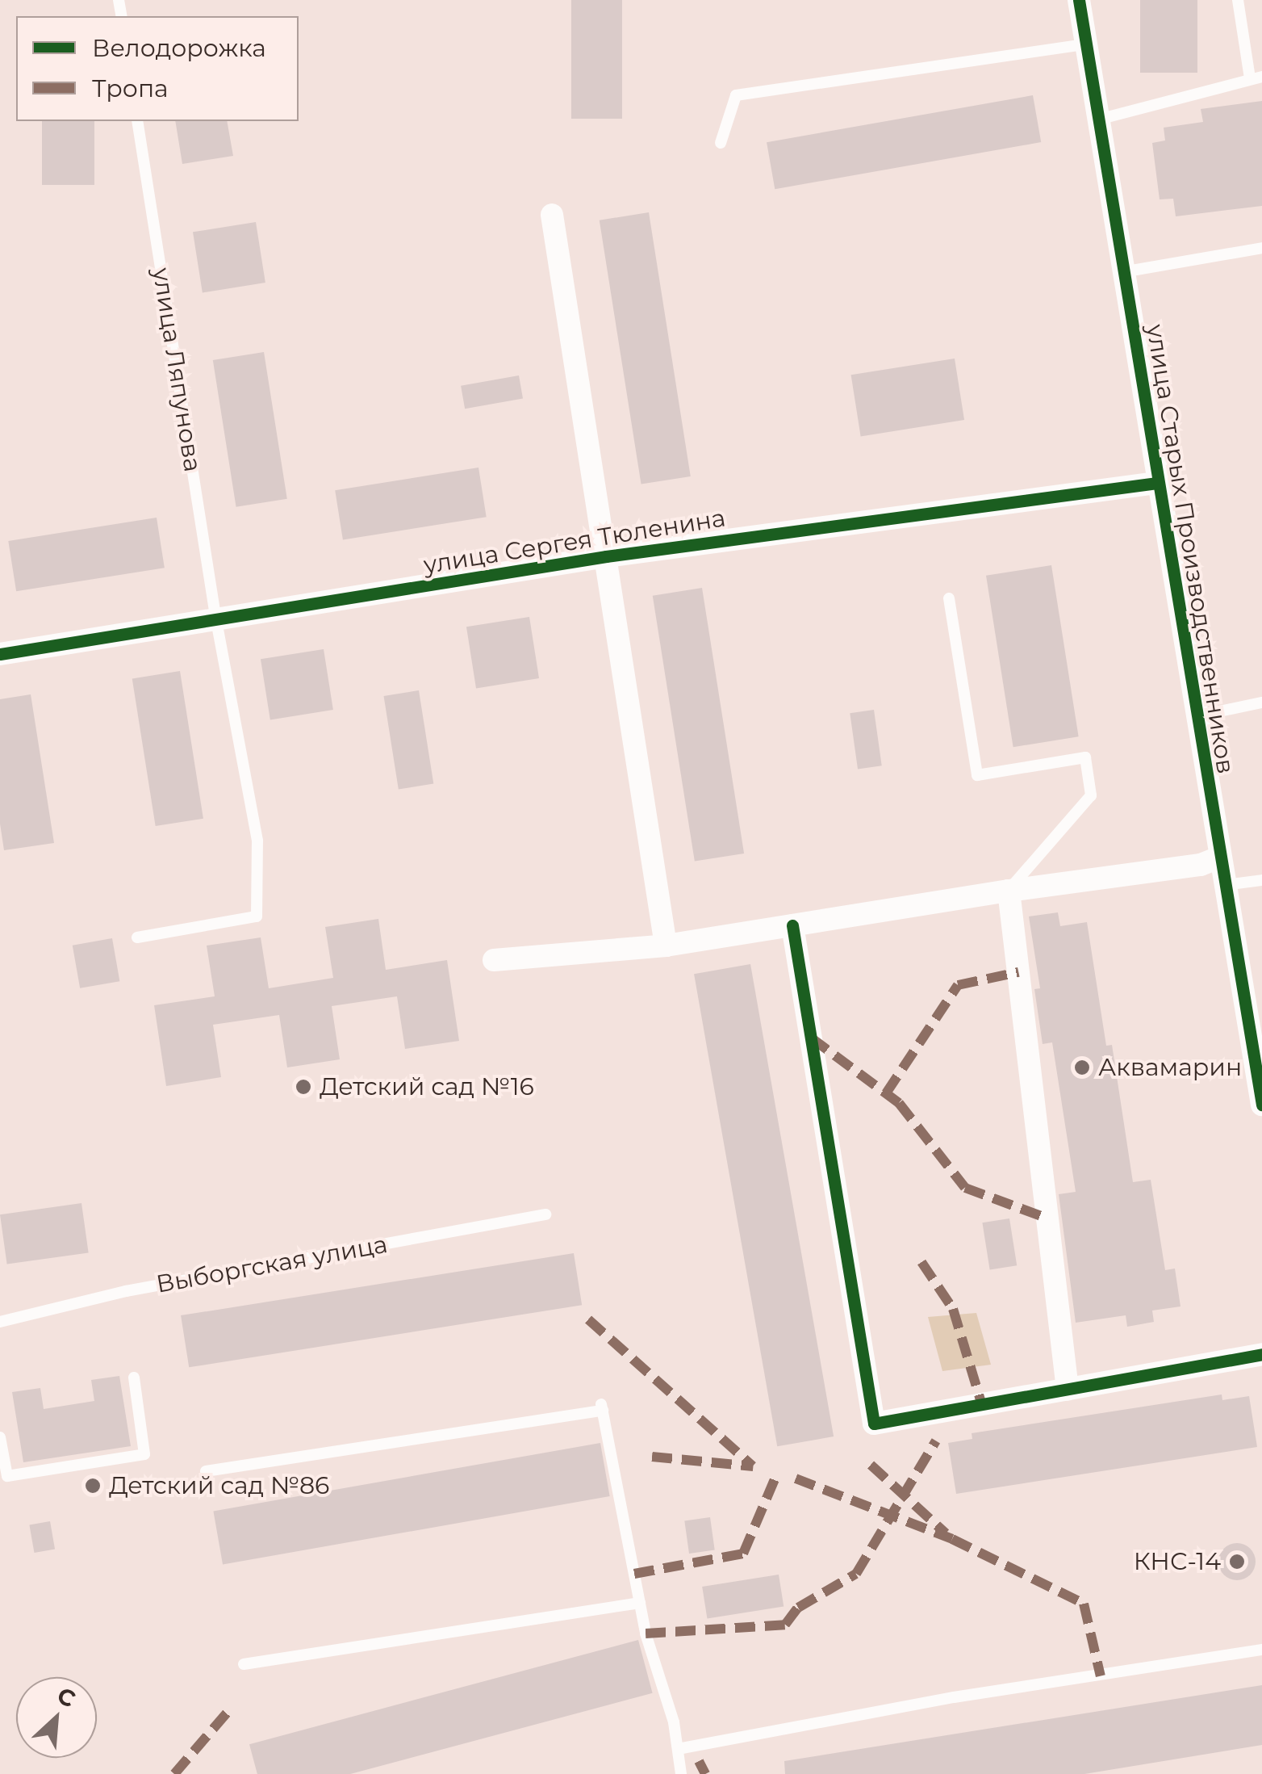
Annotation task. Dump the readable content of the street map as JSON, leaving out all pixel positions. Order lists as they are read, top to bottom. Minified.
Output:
{"streets":{"street":["улица Сергея Тюленина","улица Старых Производственников"],"lane":["улица Ляпунова","Выборгская улица"]},"crossings":[["улица Ляпунова","улица Сергея Тюленина"],["улица Сергея Тюленина","улица Старых Производственников"]],"places":["Аквамарин","Детский сад №16","Детский сад №86","КНС-14"],"legend":["Велодорожка","Тропа"],"north":"top right"}
